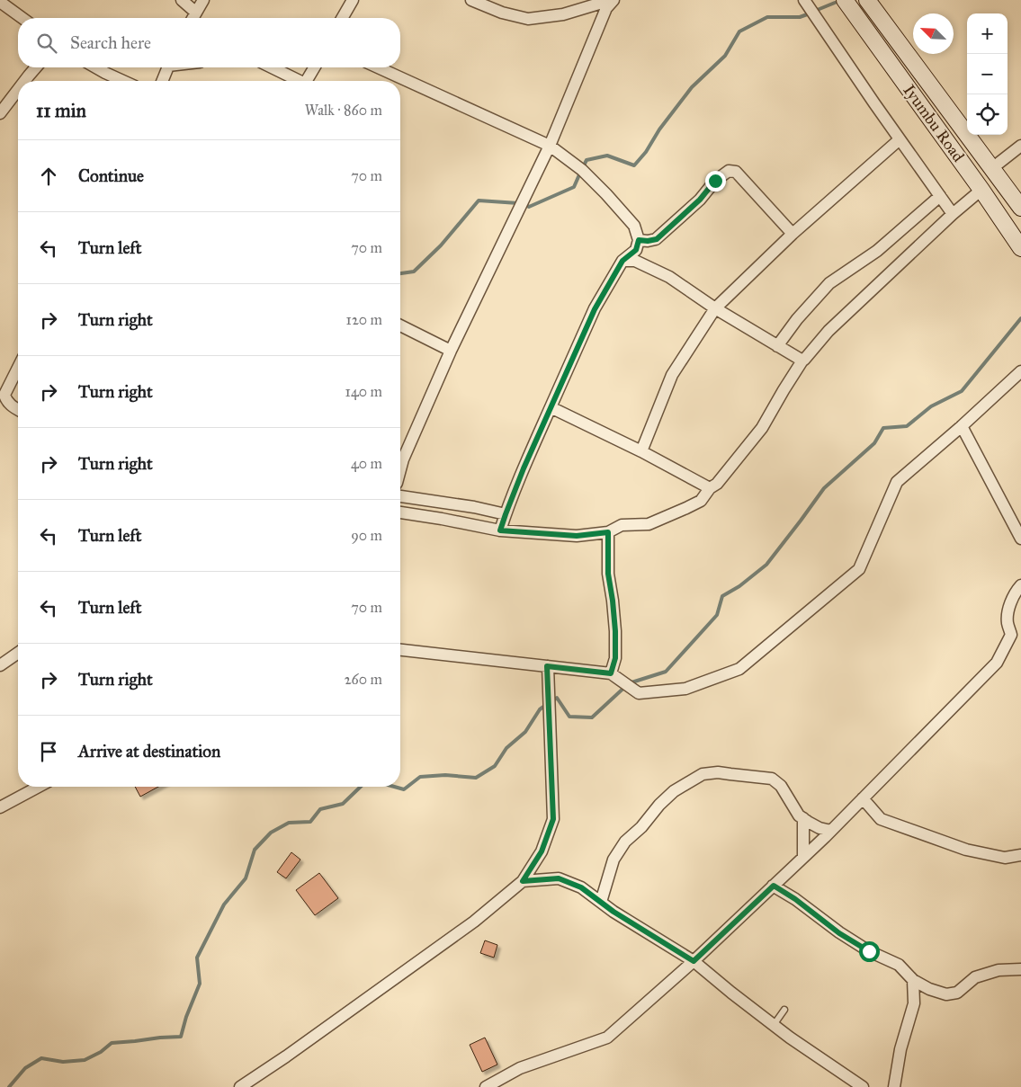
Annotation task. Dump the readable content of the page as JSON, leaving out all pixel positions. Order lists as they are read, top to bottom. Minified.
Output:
{"streets":{"main road":["Iyumbu Road"]},"north":"top left","page":{"map_buttons":["+","−"],"search":"Search here","heading":["11 min","Walk · 860 m"],"list":[["Continue","70 m"],["Turn left","70 m"],["Turn right","120 m"],["Turn right","140 m"],["Turn right","40 m"],["Turn left","90 m"],["Turn left","70 m"],["Turn right","260 m"],"Arrive at destination"]}}
